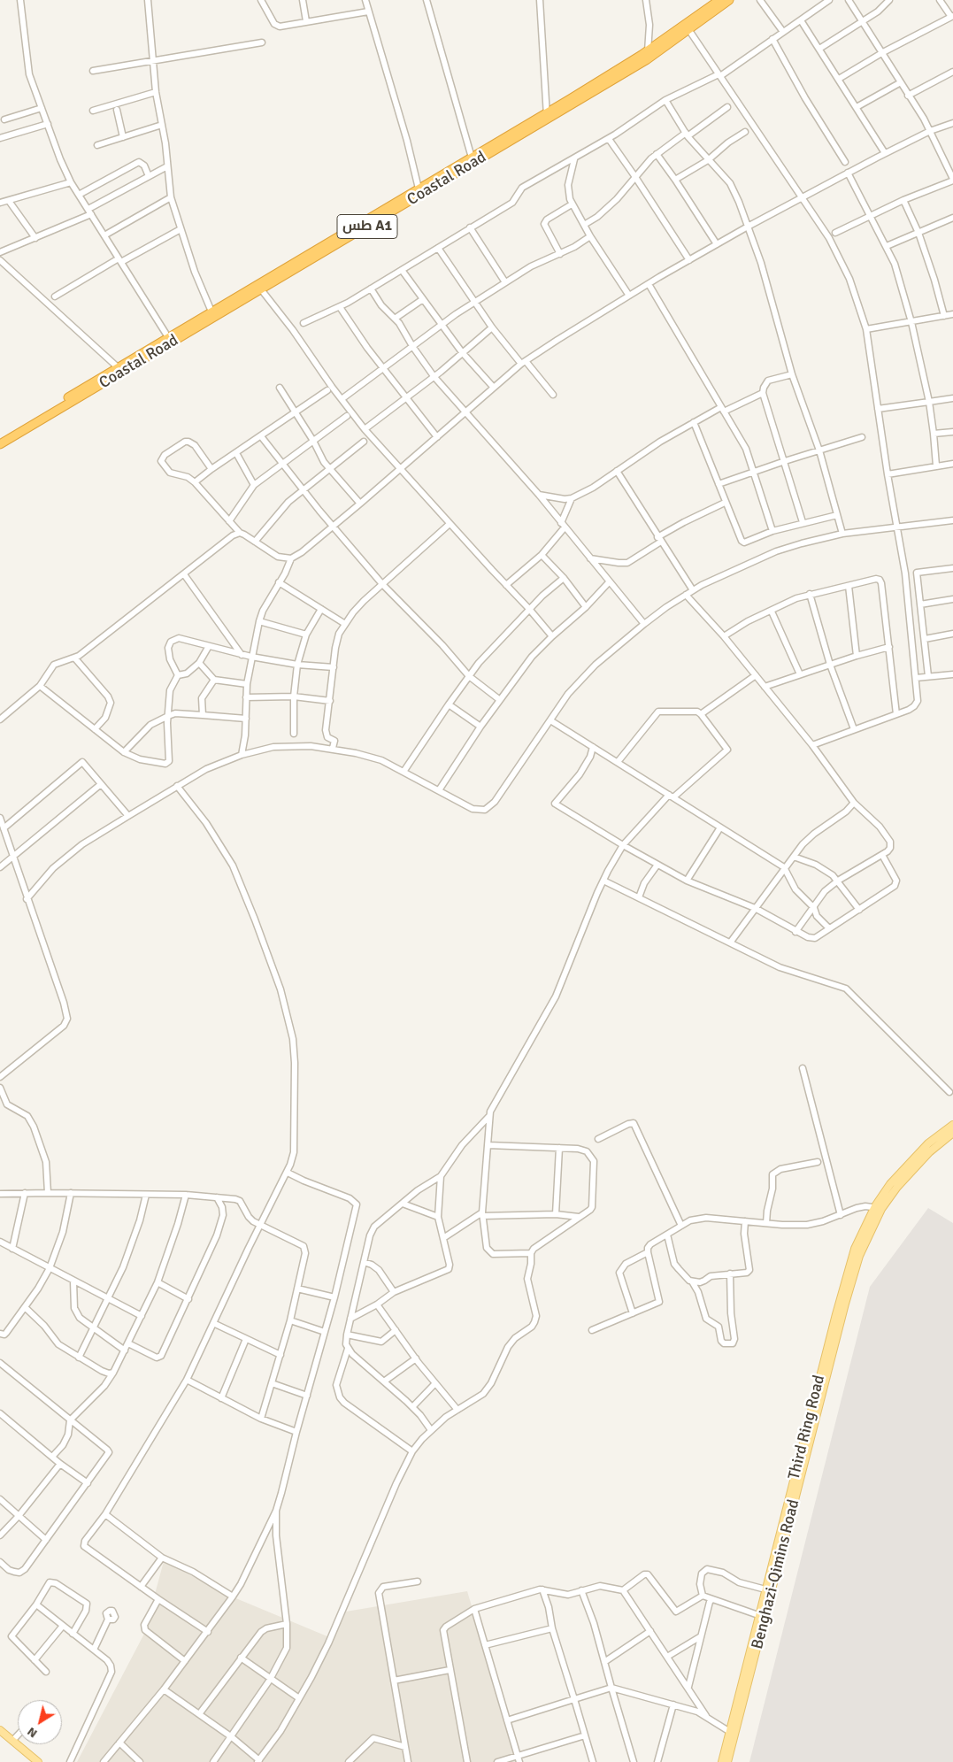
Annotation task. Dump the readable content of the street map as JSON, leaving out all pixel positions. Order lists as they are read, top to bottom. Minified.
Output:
{"streets":{"highway":["Coastal Road","طس A1"],"main road":["Third Ring Road","Benghazi-Qimins Road"]},"crossings":[["Third Ring Road","Benghazi-Qimins Road"]],"north":"bottom left"}
